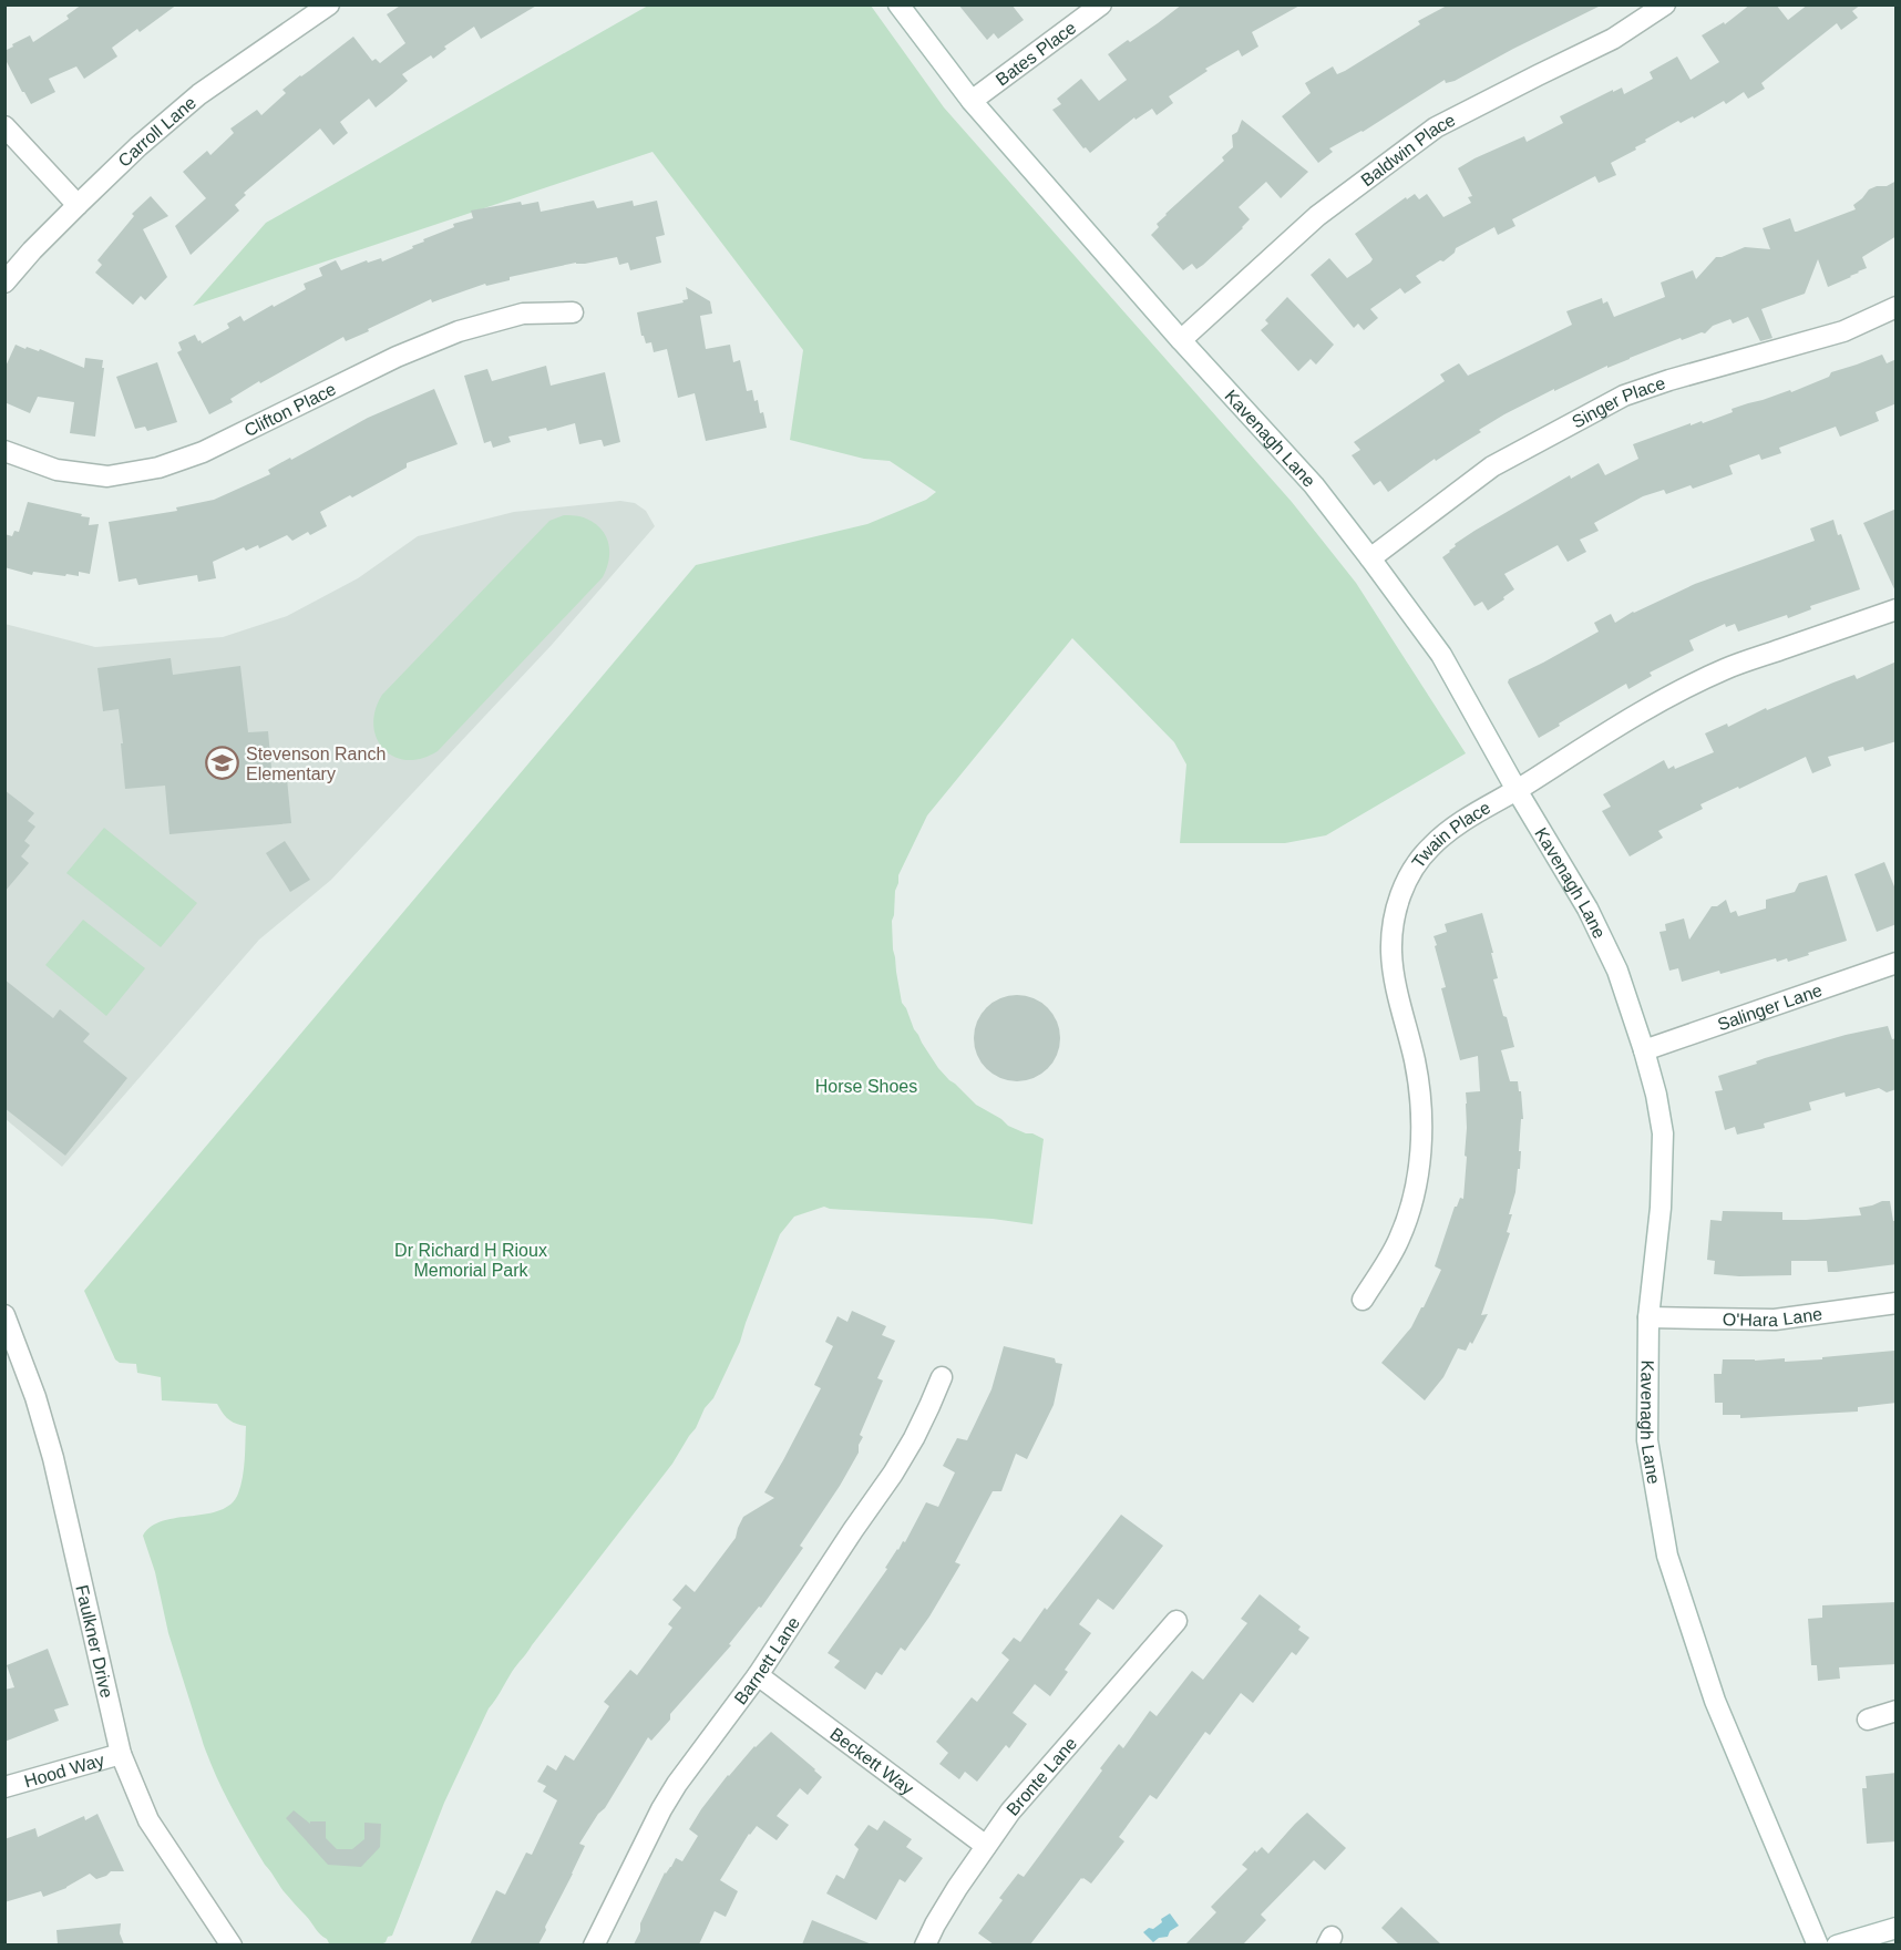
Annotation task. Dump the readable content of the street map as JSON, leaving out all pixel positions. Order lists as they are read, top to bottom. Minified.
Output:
{"streets":{"street":["Bates Place","Carroll Lane","Baldwin Place","Singer Place","Clifton Place","Kavenagh Lane","Twain Place","Salinger Lane","O'Hara Lane","Faulkner Drive","Barnett Lane","Beckett Way","Hood Way","Bronte Lane"]},"crossings":[["Bates Place","Kavenagh Lane"],["Baldwin Place","Kavenagh Lane"],["Singer Place","Kavenagh Lane"],["Kavenagh Lane","Twain Place"],["Kavenagh Lane","Salinger Lane"],["Kavenagh Lane","O'Hara Lane"],["Faulkner Drive","Hood Way"],["Barnett Lane","Beckett Way"],["Beckett Way","Bronte Lane"]],"parks":["Horse Shoes","Dr Richard H Rioux Memorial Park"],"places":{"school or university":["Stevenson Ranch Elementary"]}}
